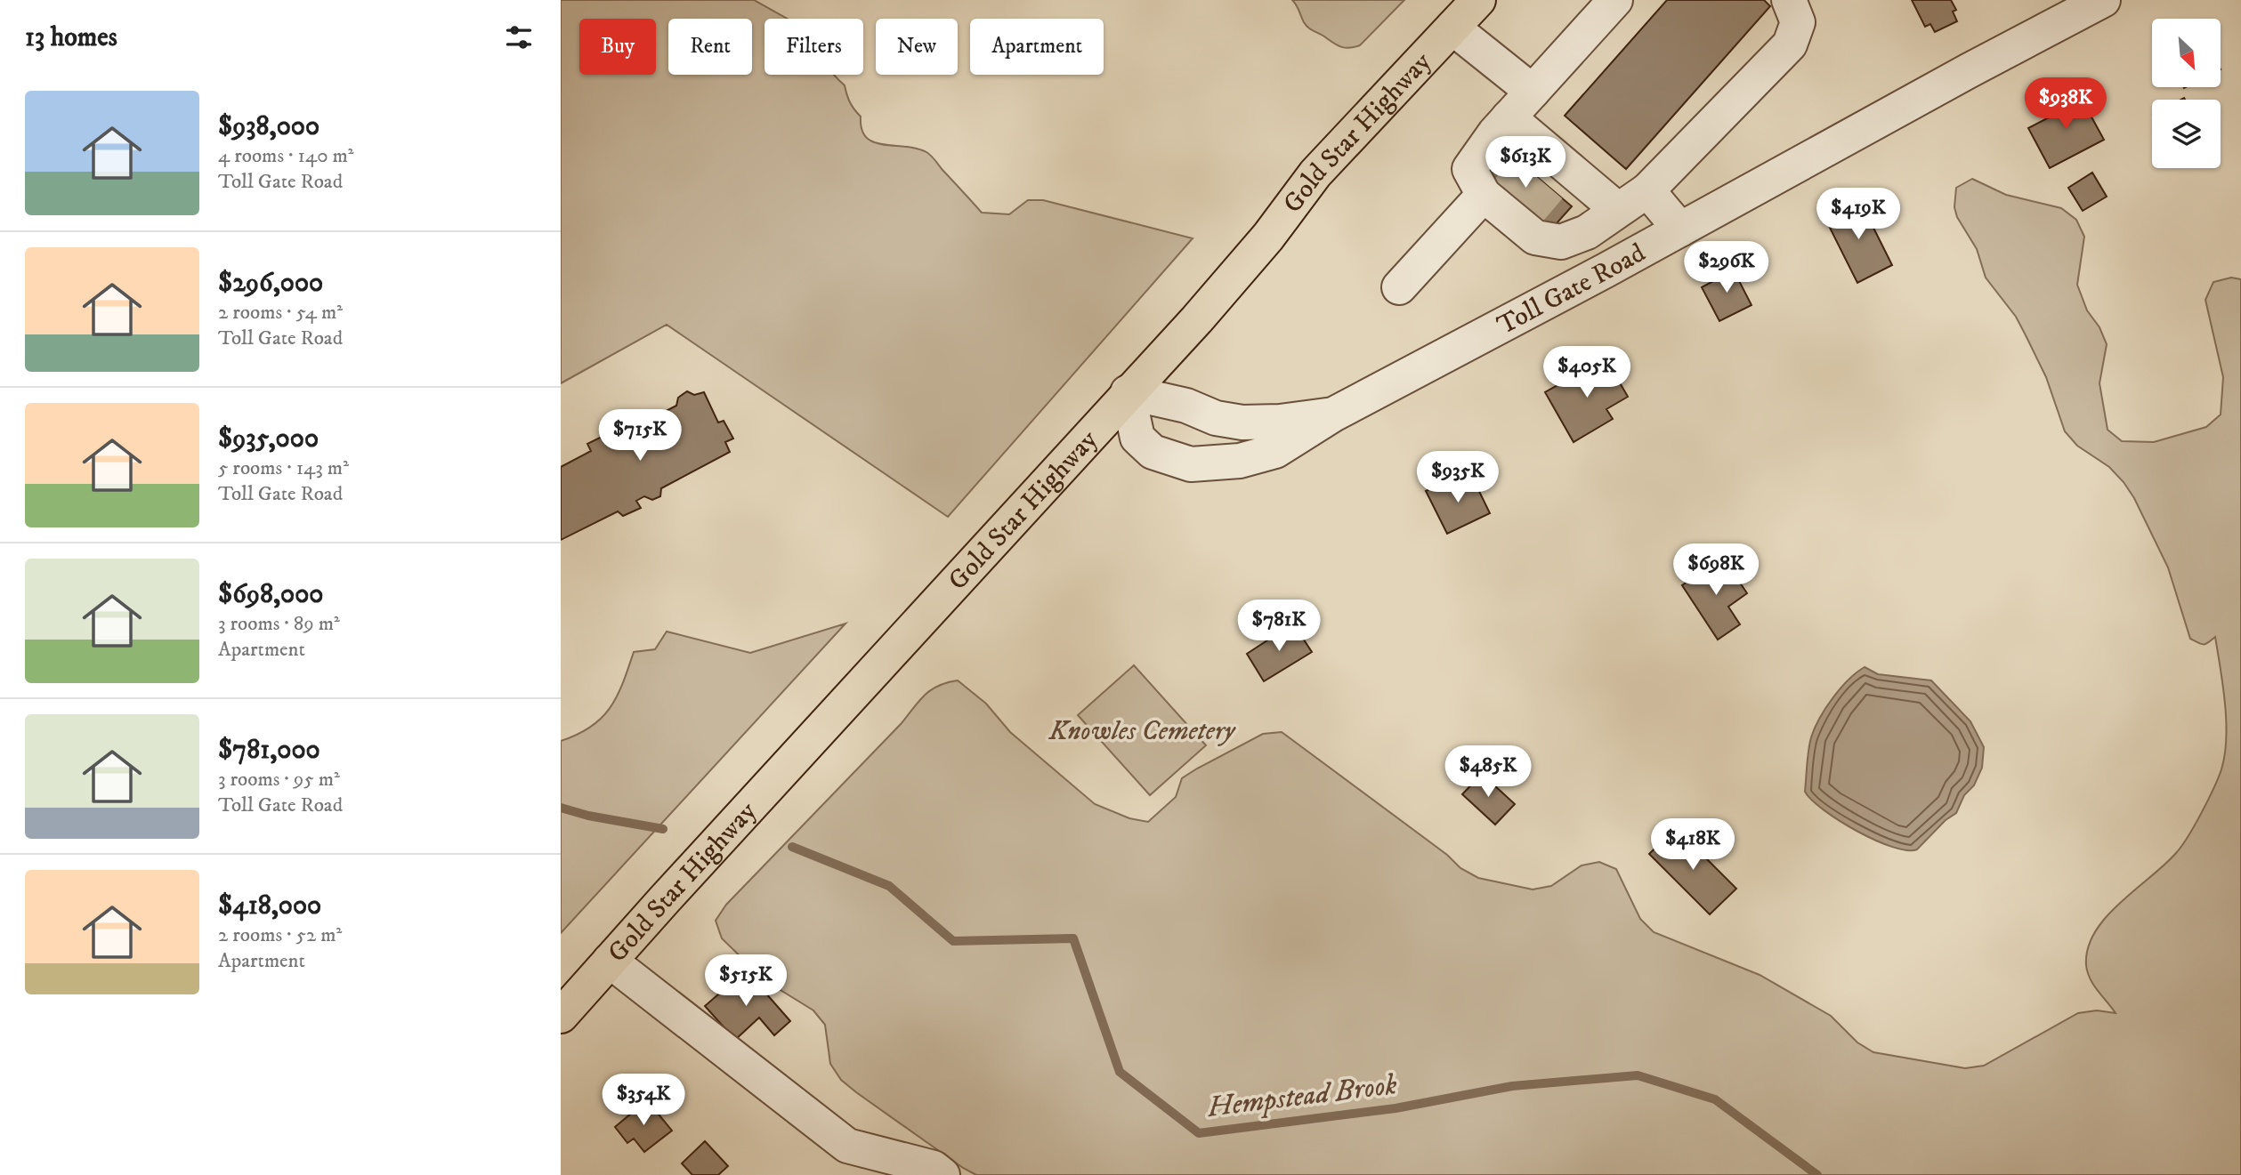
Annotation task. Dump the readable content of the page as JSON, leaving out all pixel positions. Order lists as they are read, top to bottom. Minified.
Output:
{"streets":{"main road":["Gold Star Highway"],"street":["Toll Gate Road"]},"crossings":[["Gold Star Highway","Toll Gate Road"]],"water":["Hempstead Brook"],"parks":["Knowles Cemetery"],"north":"bottom right","page":{"heading":"13 homes","chip":["Buy","Rent","Filters","New","Apartment"],"list":[{"name":"$938,000","note":"4 rooms · 140 m² · Toll Gate Road"},{"name":"$296,000","note":"2 rooms · 54 m² · Toll Gate Road"},{"name":"$935,000","note":"5 rooms · 143 m² · Toll Gate Road"},{"name":"$698,000","note":"3 rooms · 89 m² · Apartment"},{"name":"$781,000","note":"3 rooms · 95 m² · Toll Gate Road"},{"name":"$418,000","note":"2 rooms · 52 m² · Apartment"}],"price":["$938K","$613K","$419K","$296K","$405K","$715K","$935K","$698K","$781K","$485K","$418K","$515K","$354K"]}}
